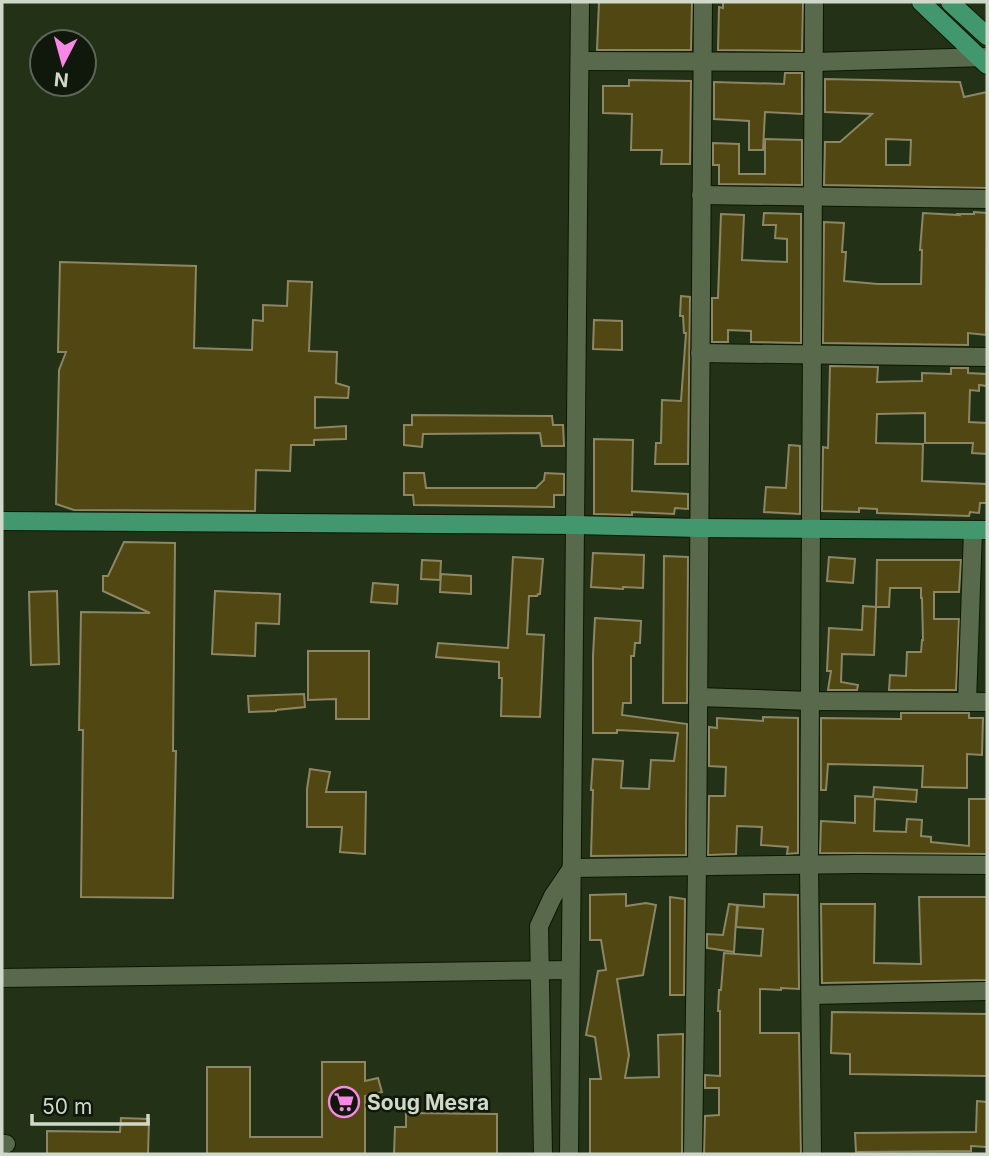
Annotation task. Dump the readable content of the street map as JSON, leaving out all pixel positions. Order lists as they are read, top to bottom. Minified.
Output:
{"places":{"supermarket":["Soug Mesra"]},"scale_bar":"50 m","north":"bottom"}
